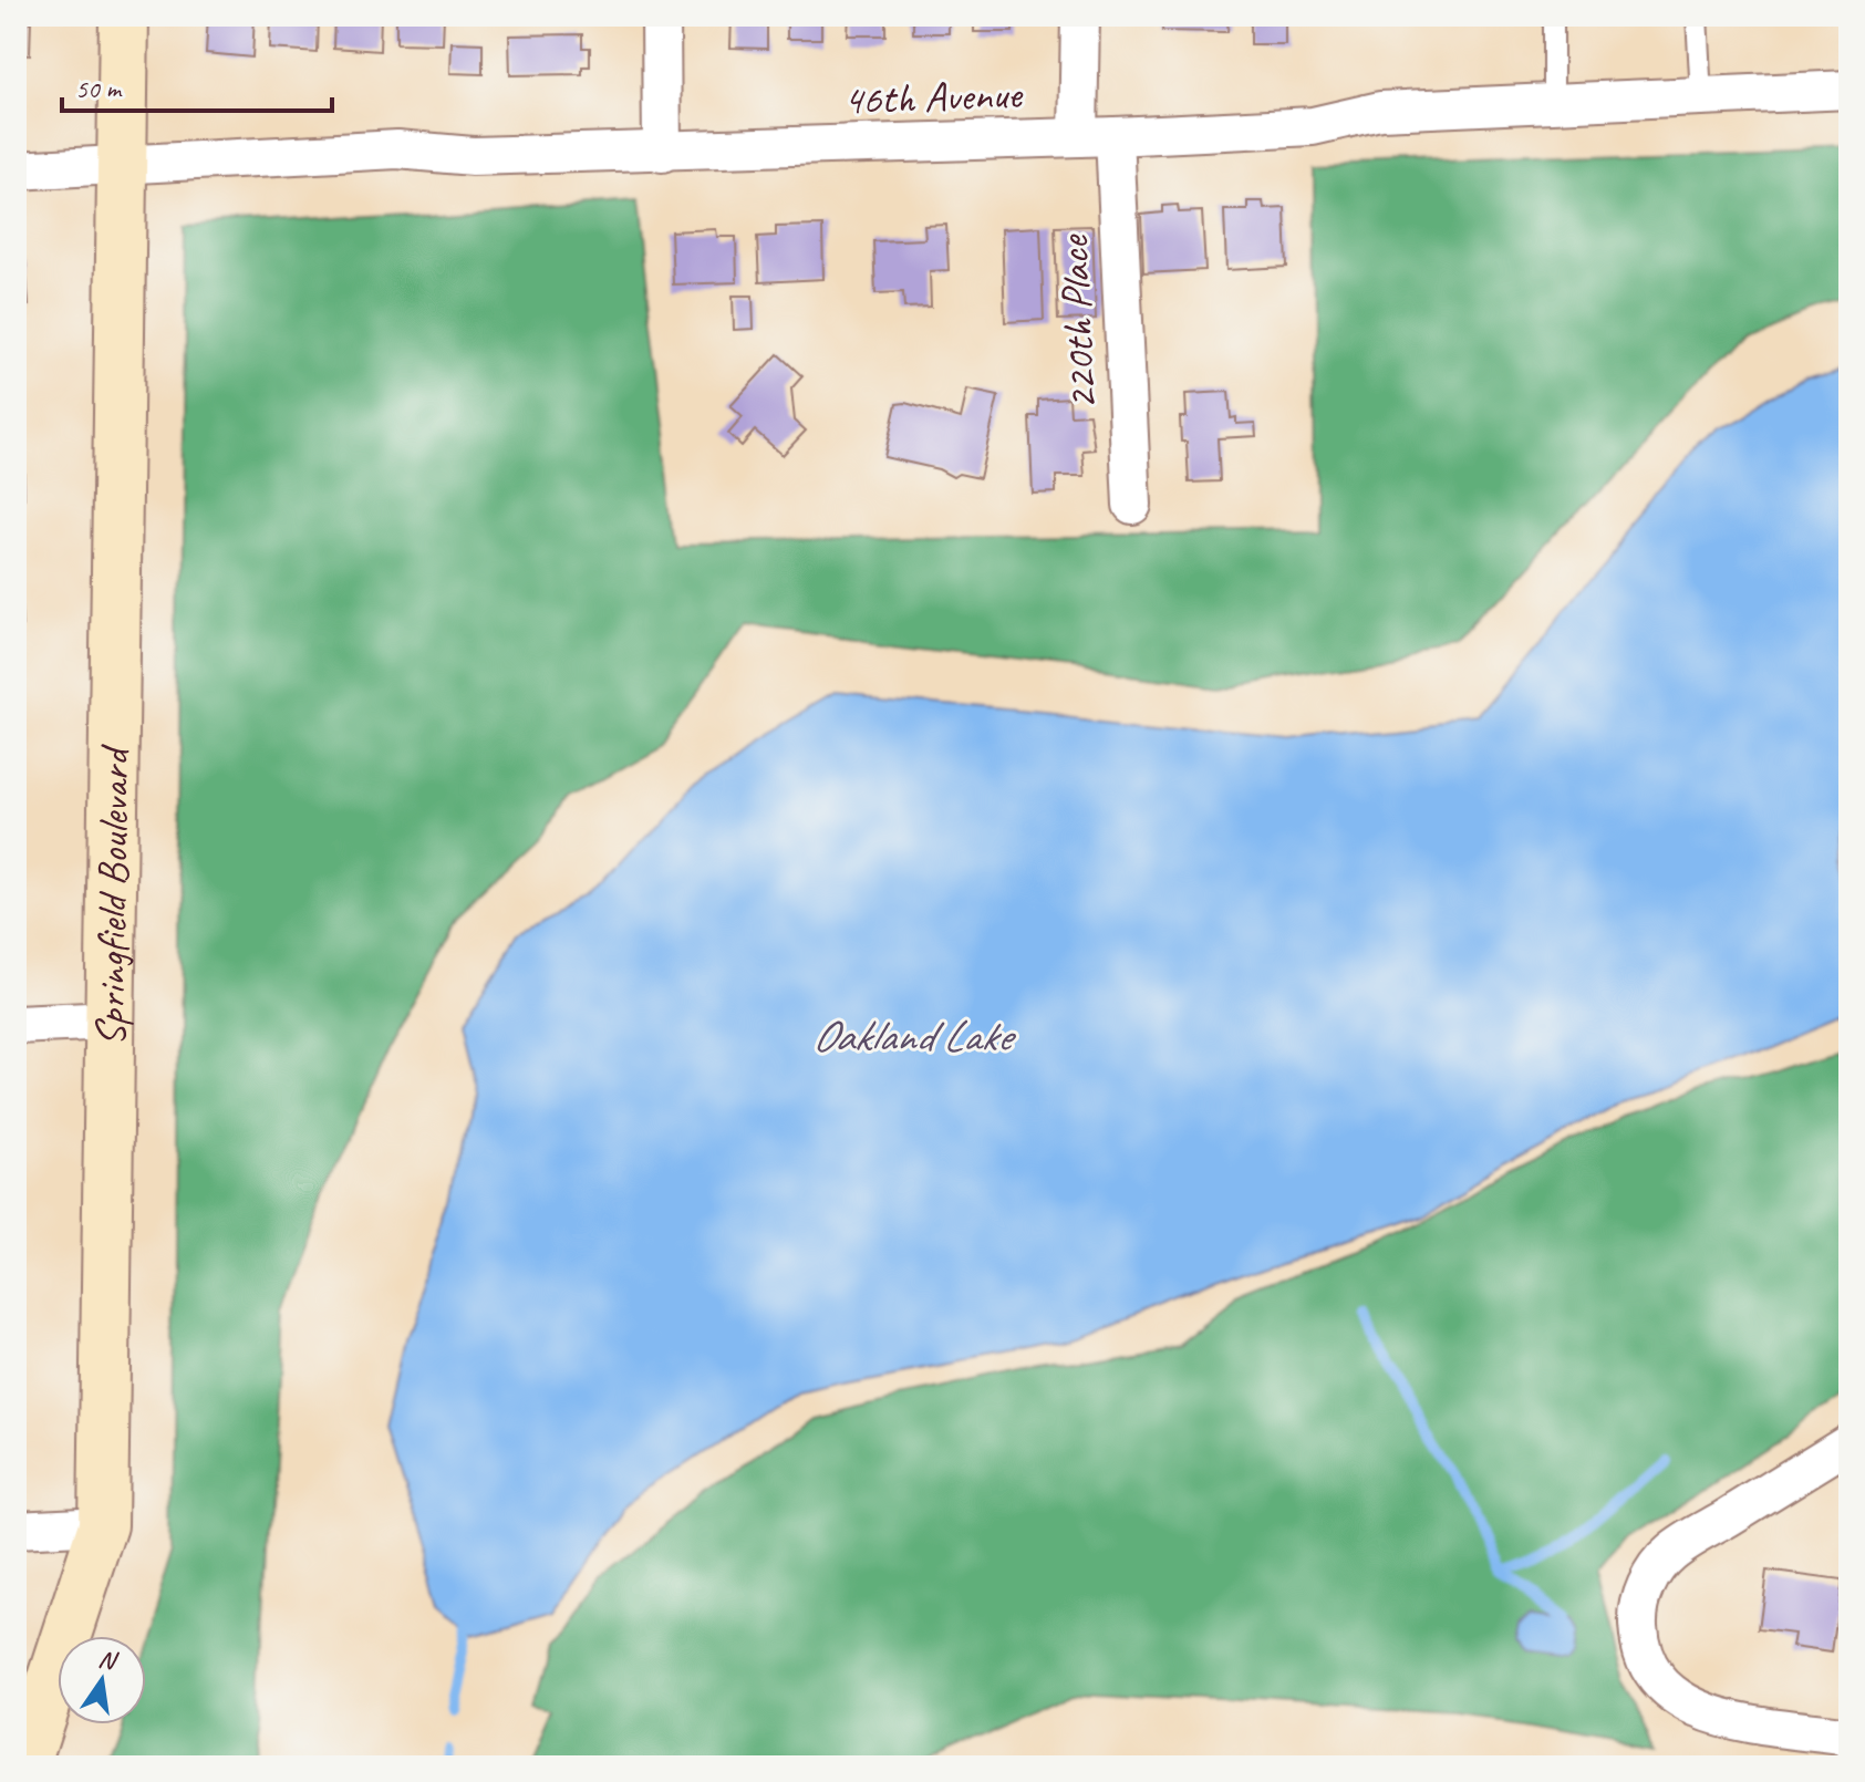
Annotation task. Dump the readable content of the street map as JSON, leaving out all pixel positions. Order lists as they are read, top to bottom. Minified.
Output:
{"streets":{"main road":["Springfield Boulevard"],"street":["46th Avenue","220th Place"]},"crossings":[["46th Avenue","220th Place"],["46th Avenue","Springfield Boulevard"]],"water":["Oakland Lake"],"scale_bar":"50 m","north":"top"}
